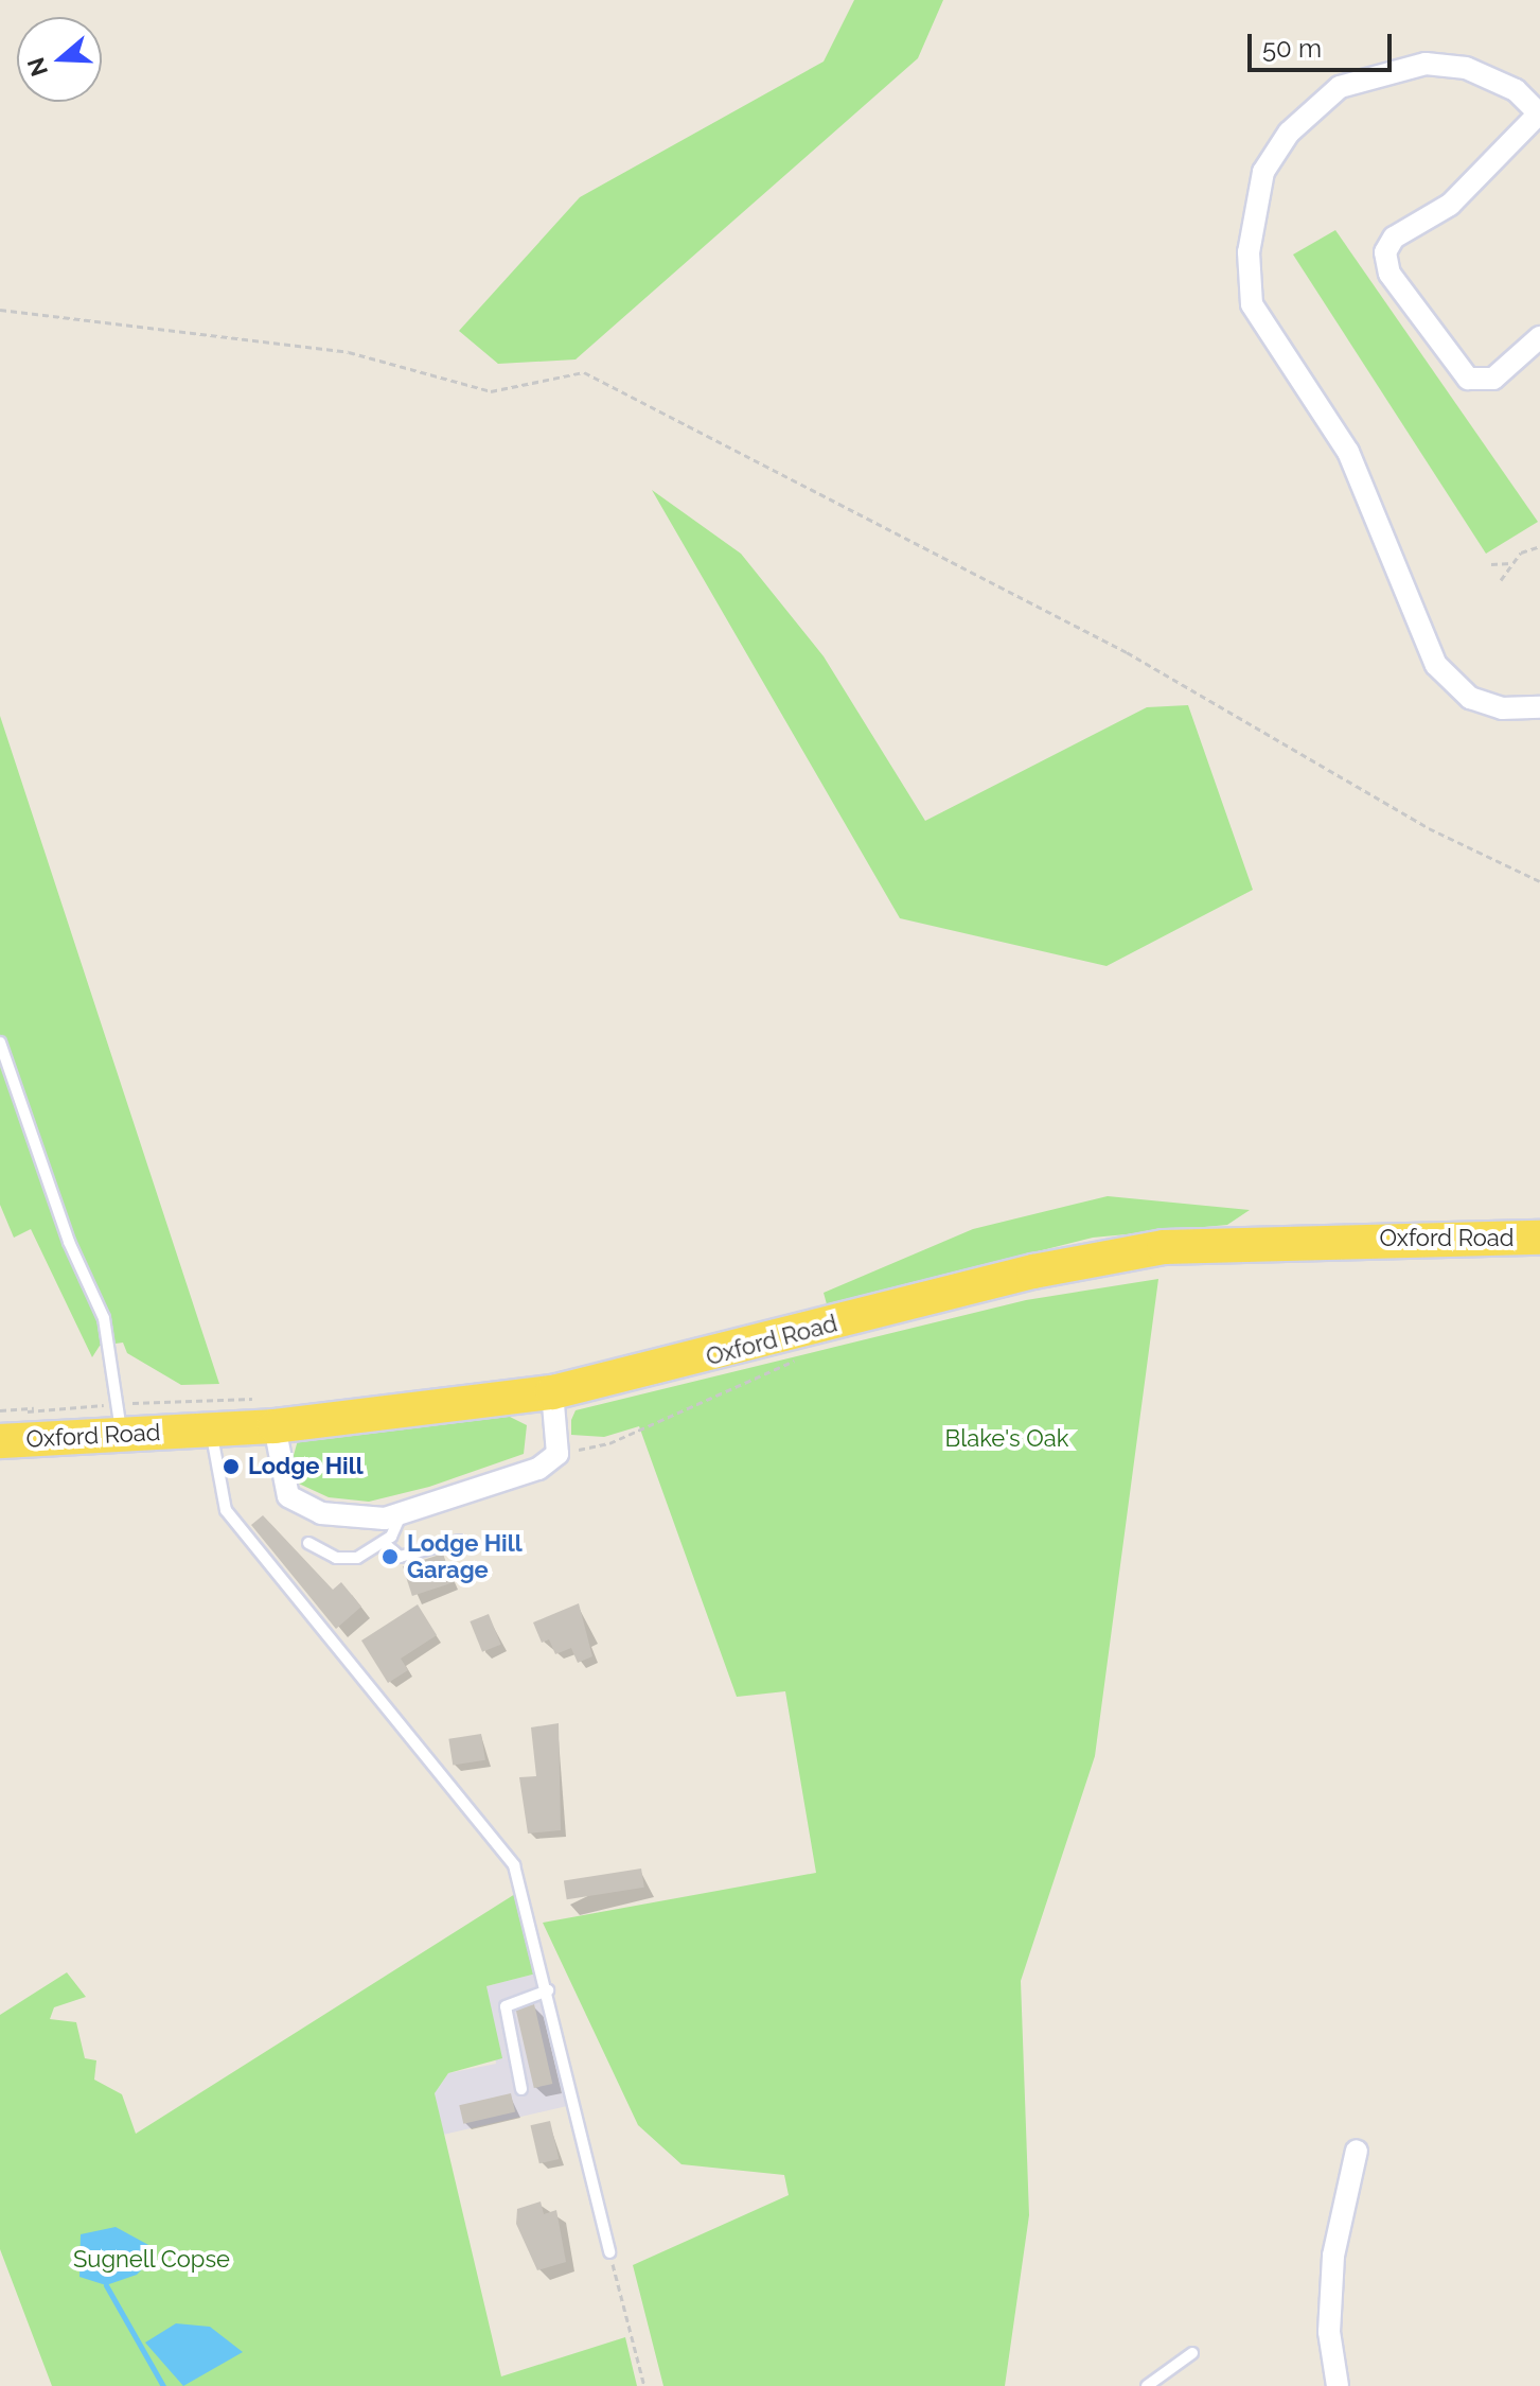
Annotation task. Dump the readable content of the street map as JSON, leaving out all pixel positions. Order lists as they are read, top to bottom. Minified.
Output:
{"streets":{"main road":["Oxford Road"]},"parks":["Blake's Oak","Sugnell Copse"],"places":["Lodge Hill","Lodge Hill Garage"],"scale_bar":"50 m","north":"left"}
